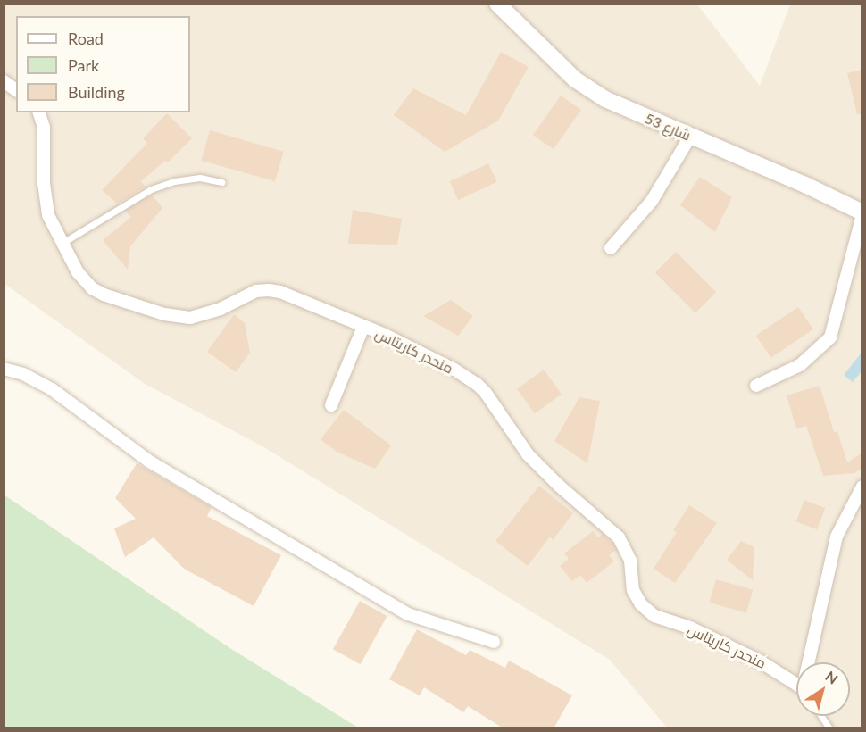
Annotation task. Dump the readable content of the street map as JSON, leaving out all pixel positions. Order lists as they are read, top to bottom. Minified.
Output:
{"streets":{"street":["شارع 53","منحدر كاريتاس"]},"legend":["Road","Park","Building"],"north":"top right"}
